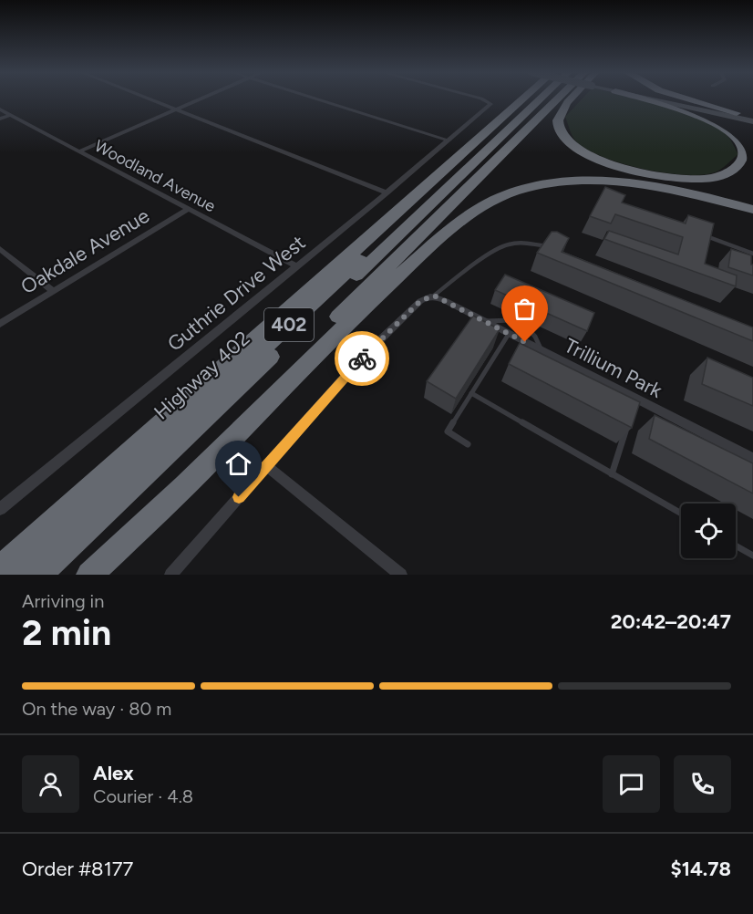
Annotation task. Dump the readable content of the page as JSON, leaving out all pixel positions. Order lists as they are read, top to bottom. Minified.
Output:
{"streets":{"highway":["402","Highway 402"],"street":["Woodland Avenue","Oakdale Avenue","Guthrie Drive West","Trillium Park"]},"crossings":[["Woodland Avenue","Oakdale Avenue"],["Woodland Avenue","Guthrie Drive West"]],"page":{"heading":["2 min","Arriving in","20:42–20:47"],"panel":["Alex","Courier · 4.8","Order #8177","$14.78"],"bar":"On the way · 80 m"}}
